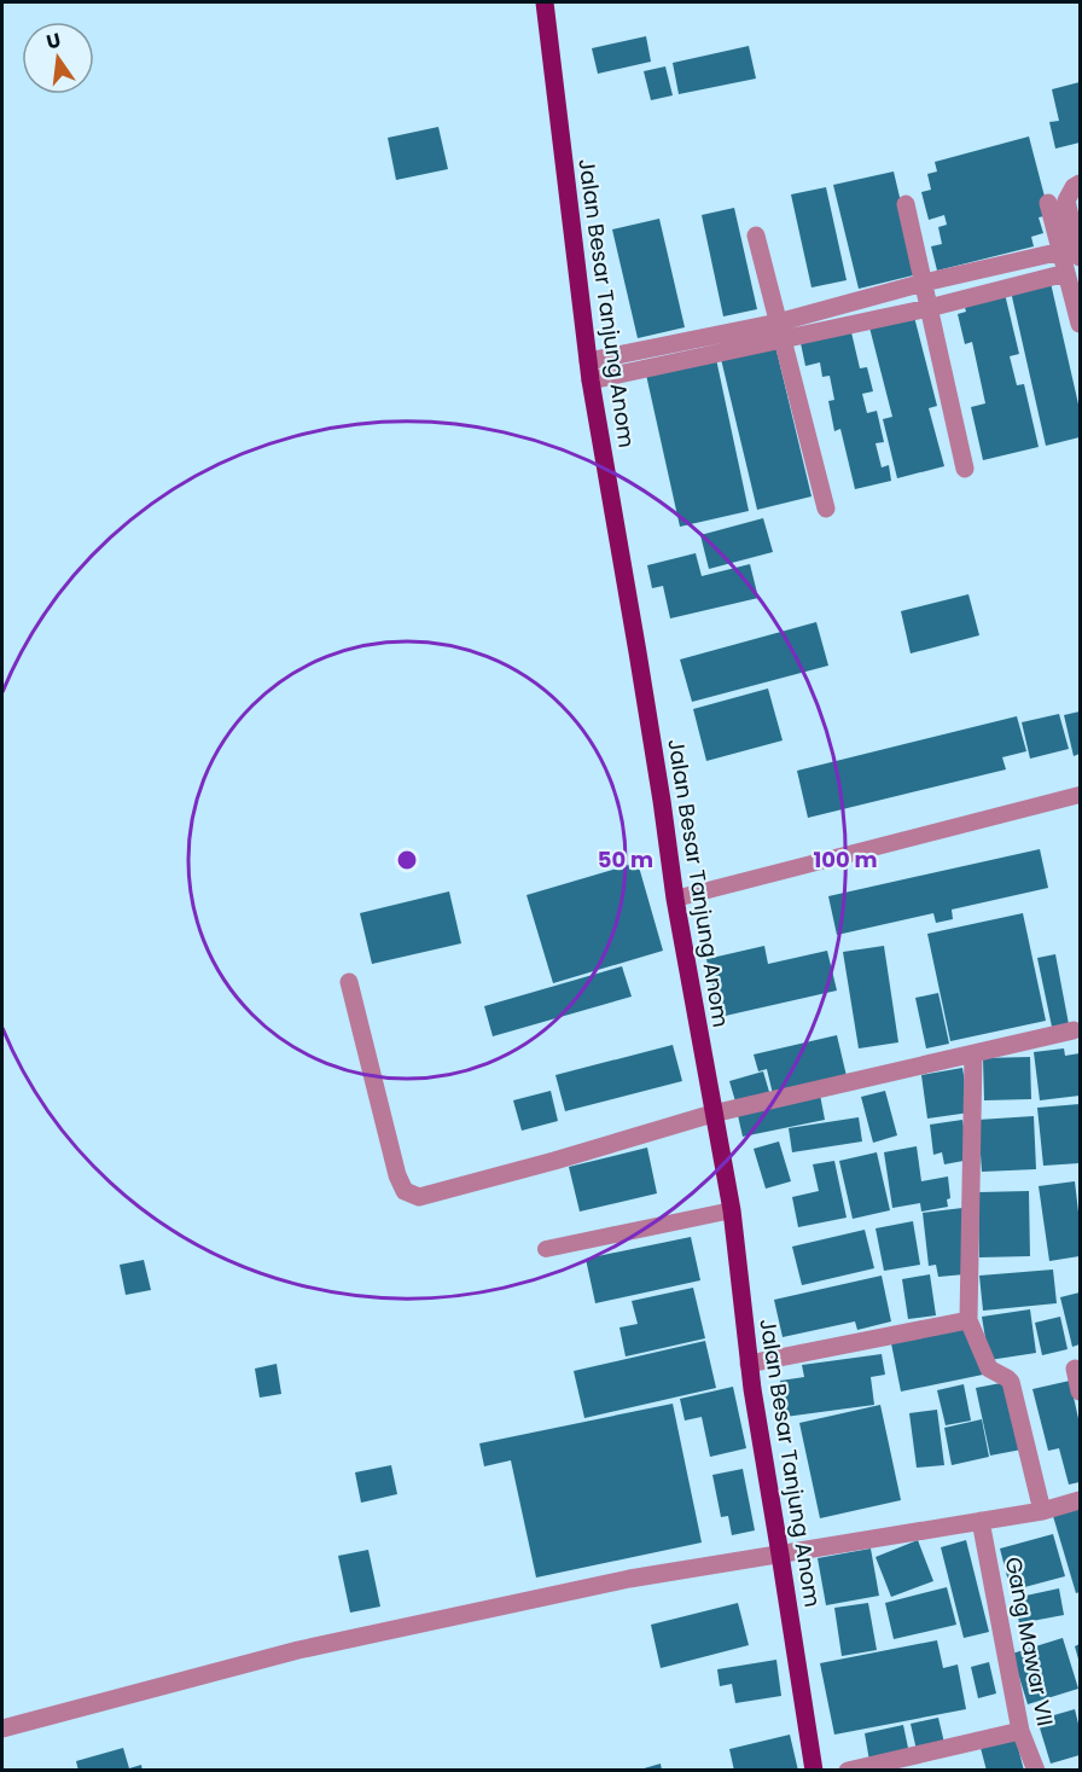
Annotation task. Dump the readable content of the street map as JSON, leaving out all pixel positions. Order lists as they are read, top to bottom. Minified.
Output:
{"streets":{"main road":["Jalan Besar Tanjung Anom"],"street":["Gang Mawar VII"]},"north":"top","rings":["50 m","100 m"]}
